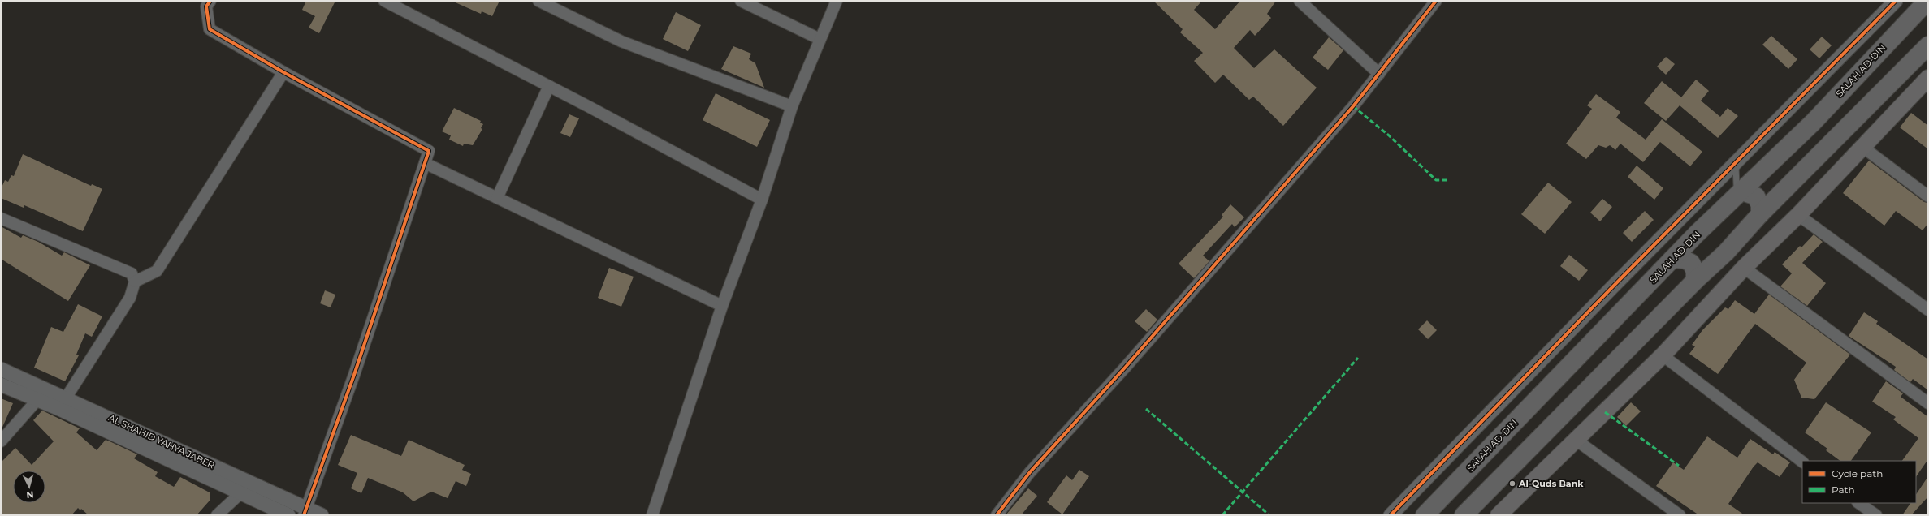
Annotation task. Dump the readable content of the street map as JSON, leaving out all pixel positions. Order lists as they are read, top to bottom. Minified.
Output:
{"streets":{"highway":["SALAH AD-DIN"],"street":["AL SHAHID YAHYA JABER"]},"places":["Al-Quds Bank"],"legend":["Cycle path","Path"],"north":"bottom"}
